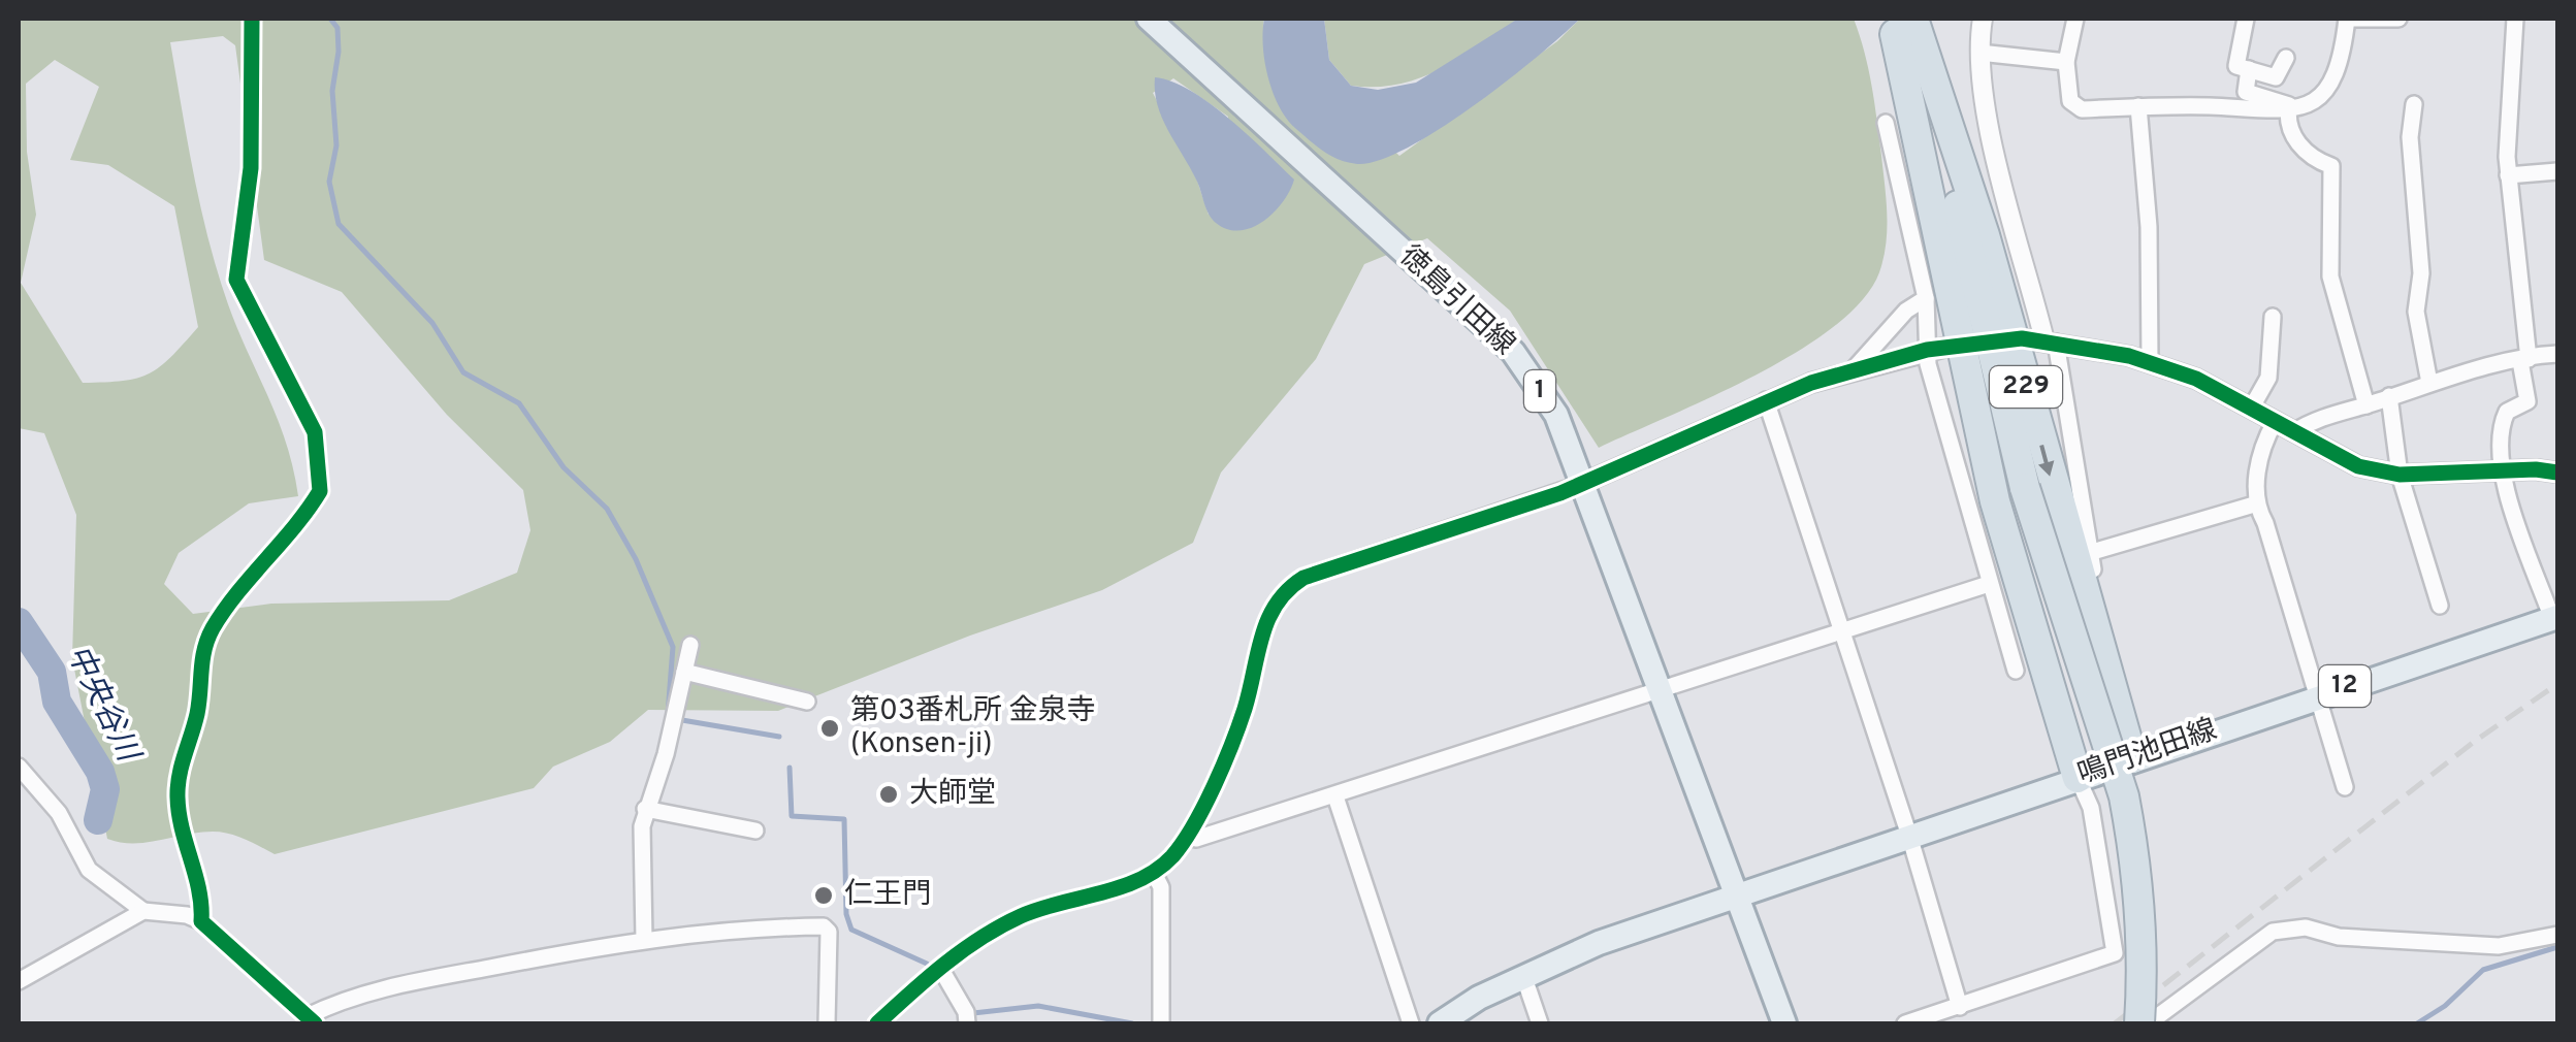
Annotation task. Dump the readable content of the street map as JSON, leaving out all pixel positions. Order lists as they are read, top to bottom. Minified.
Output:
{"streets":{"highway":["229"],"main road":["徳島引田線","1","12","鳴門池田線"]},"crossings":[["徳島引田線","鳴門池田線"],["229","鳴門池田線"]],"water":["中央谷川"],"places":["第03番札所 金泉寺 (Konsen-ji)","大師堂","仁王門"]}
